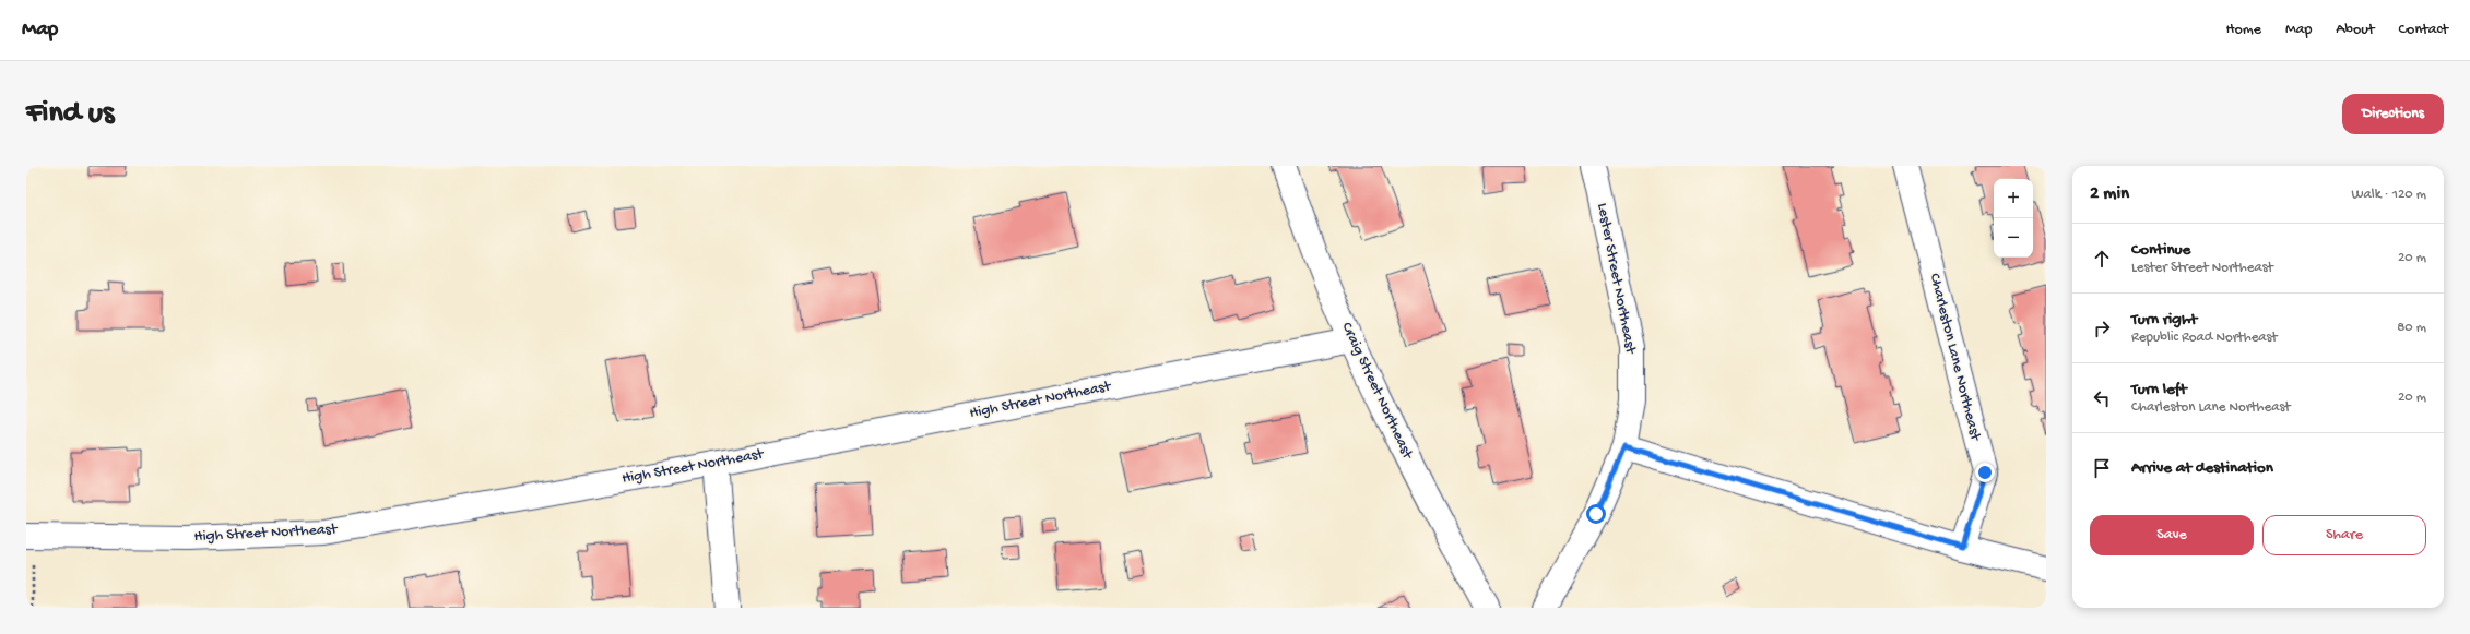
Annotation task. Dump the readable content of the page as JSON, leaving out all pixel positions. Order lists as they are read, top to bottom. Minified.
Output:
{"streets":{"street":["Lester Street Northeast","Charleston Lane Northeast","Craig Street Northeast","High Street Northeast"]},"crossings":[["Craig Street Northeast","High Street Northeast"]],"page":{"header":"Map","nav":["Home","Map","About","Contact"],"buttons":["Directions",["Save","Share"]],"title":"Find us","heading":["2 min","Walk · 120 m"],"map_buttons":["+","−"],"list":[["Continue","Lester Street Northeast","20 m"],["Turn right","Republic Road Northeast","80 m"],["Turn left","Charleston Lane Northeast","20 m"],"Arrive at destination"]}}
